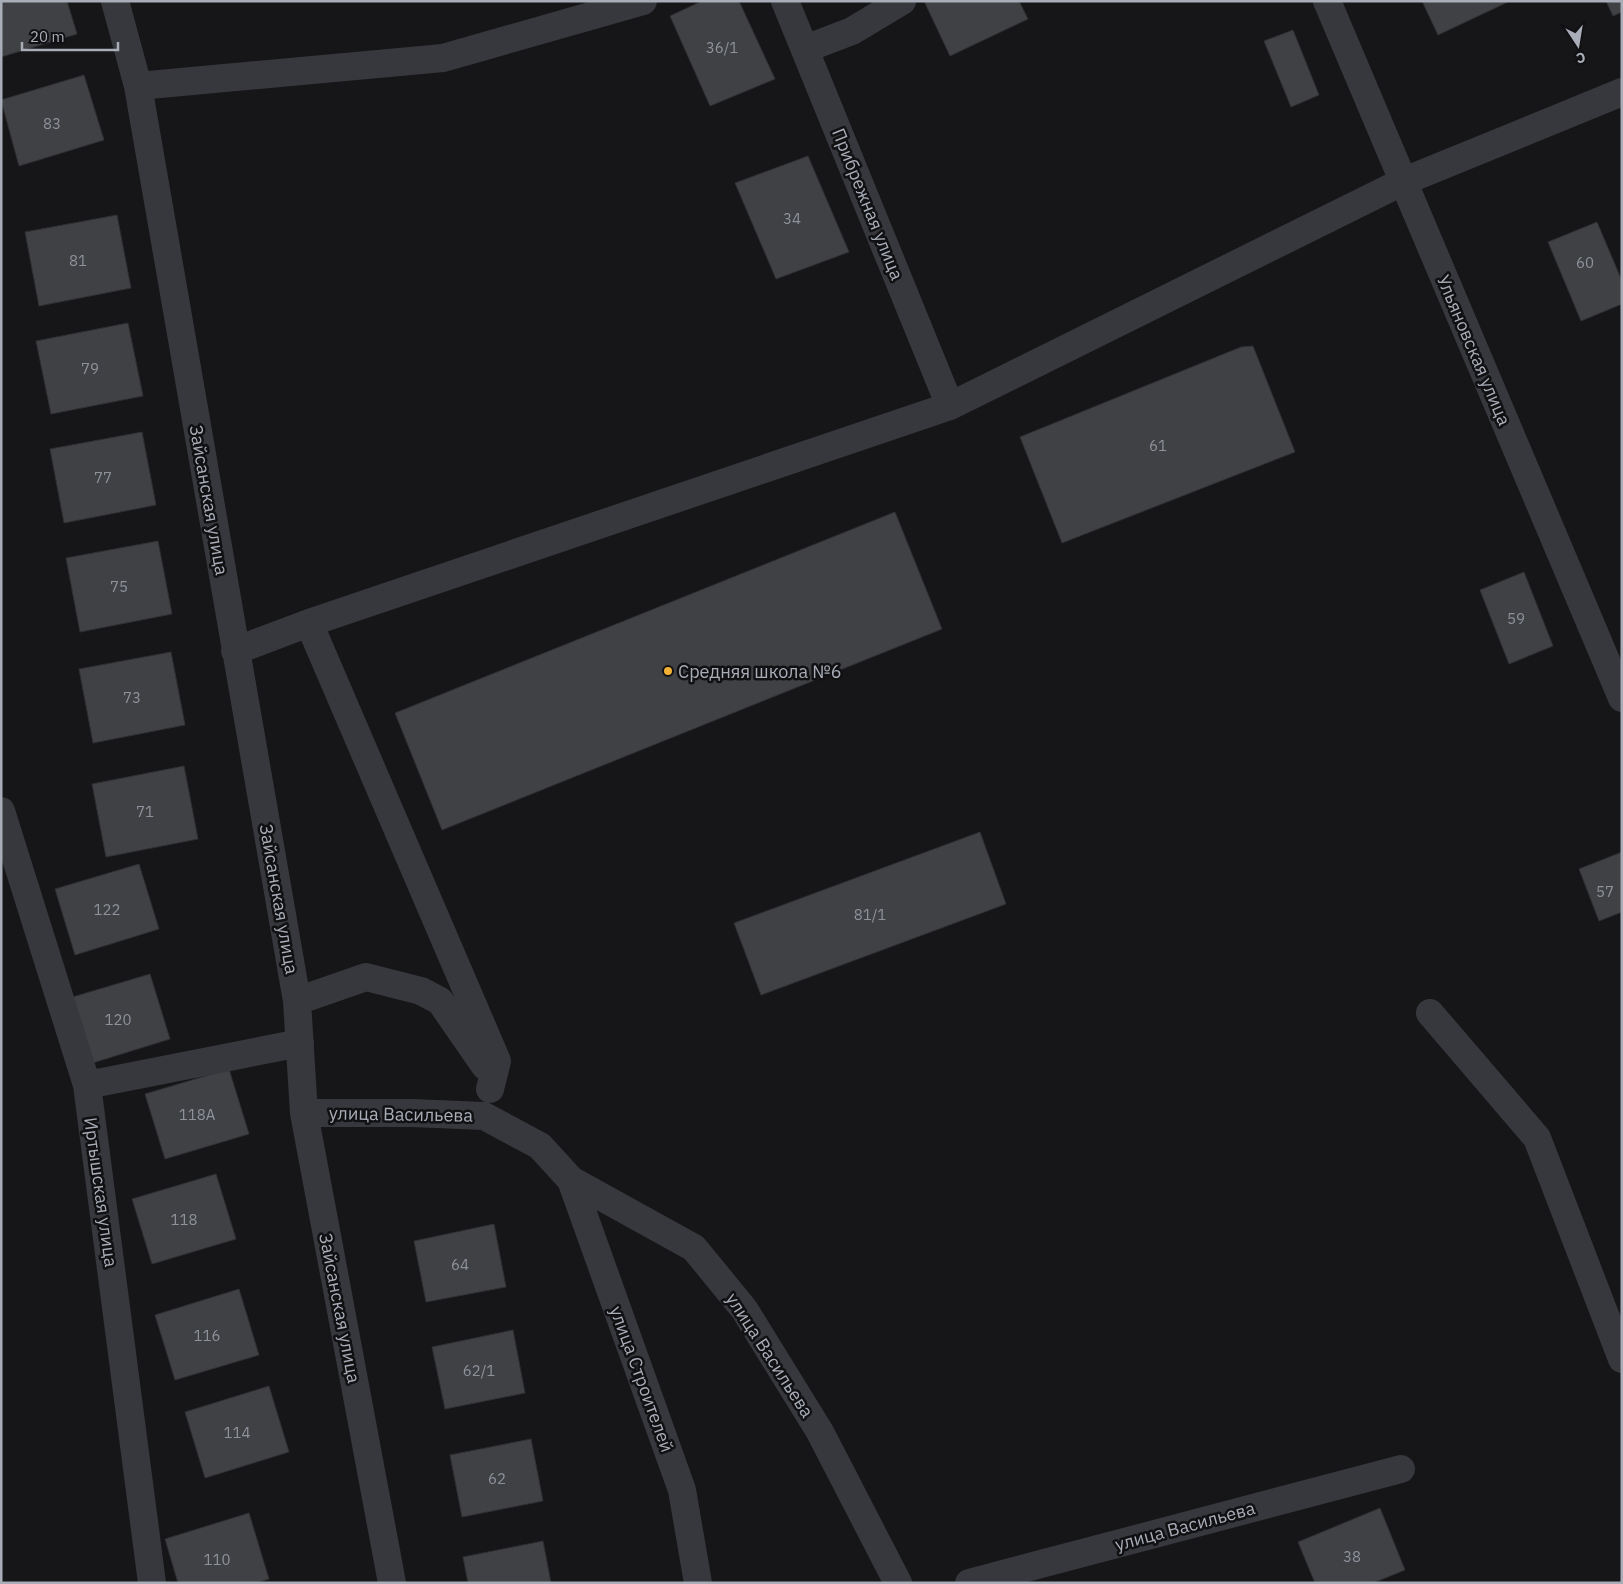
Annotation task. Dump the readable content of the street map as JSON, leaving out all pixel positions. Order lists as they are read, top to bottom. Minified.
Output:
{"streets":{"street":["Прибрежная улица","Ульяновская улица","Зайсанская улица","улица Васильева","Иртышская улица","улица Строителей"]},"crossings":[["Зайсанская улица","улица Васильева"],["улица Васильева","улица Строителей"]],"places":["Средняя школа №6"],"house_numbers":["36/1","83","34","81","60","79","61","77","75","59","73","71","57","122","81/1","120","118А","118","64","116","62/1","114","62","38","110"],"scale_bar":"20 m","north":"bottom"}
